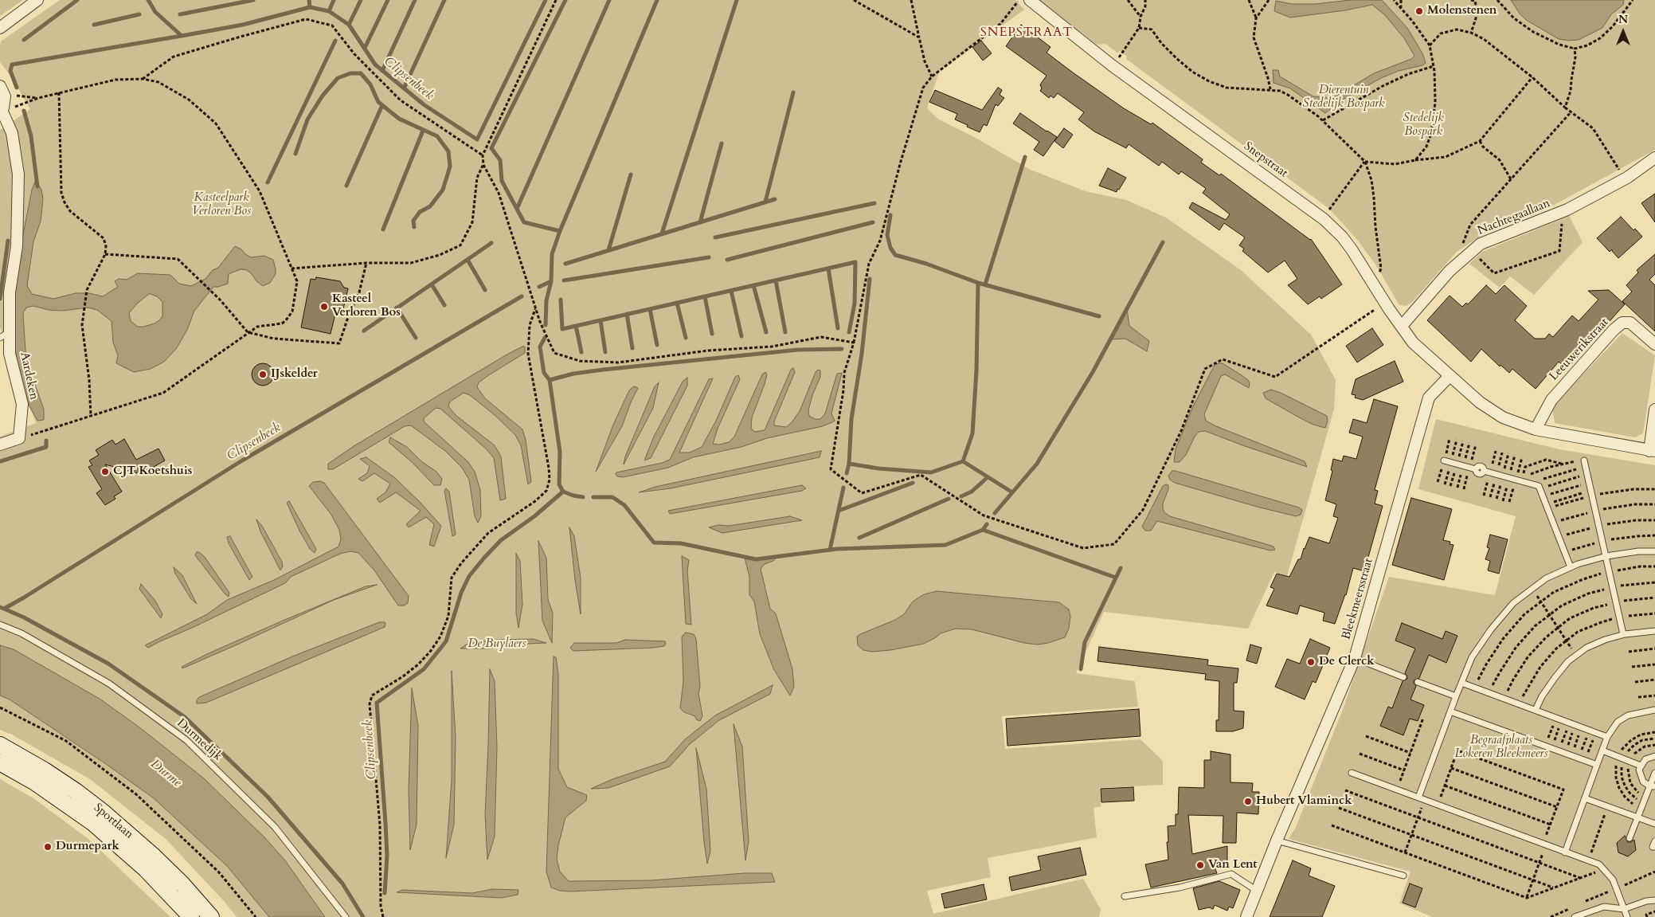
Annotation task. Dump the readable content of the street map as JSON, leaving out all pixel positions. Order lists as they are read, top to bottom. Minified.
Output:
{"streets":{"main road":["Sportlaan"],"street":["Snepstraat","Nachtegaallaan","Leeuwerikstraat","Aardeken","Bleekmeersstraat"],"lane":["Durmedijk"]},"crossings":[["Snepstraat","Nachtegaallaan"],["Snepstraat","Bleekmeersstraat"]],"districts":["SNEPSTRAAT"],"water":["Clipsenbeek","Durme"],"parks":["Dierentuin Stedelijk Bospark","Stedelijk Bospark","Kasteelpark Verloren Bos","De Buylaers","Begraafplaats Lokeren Bleekmeers"],"places":["Molenstenen","Kasteel Verloren Bos","IJskelder","CJT Koetshuis","De Clerck","Hubert Vlaminck","Durmepark","Van Lent"],"north":"top"}
